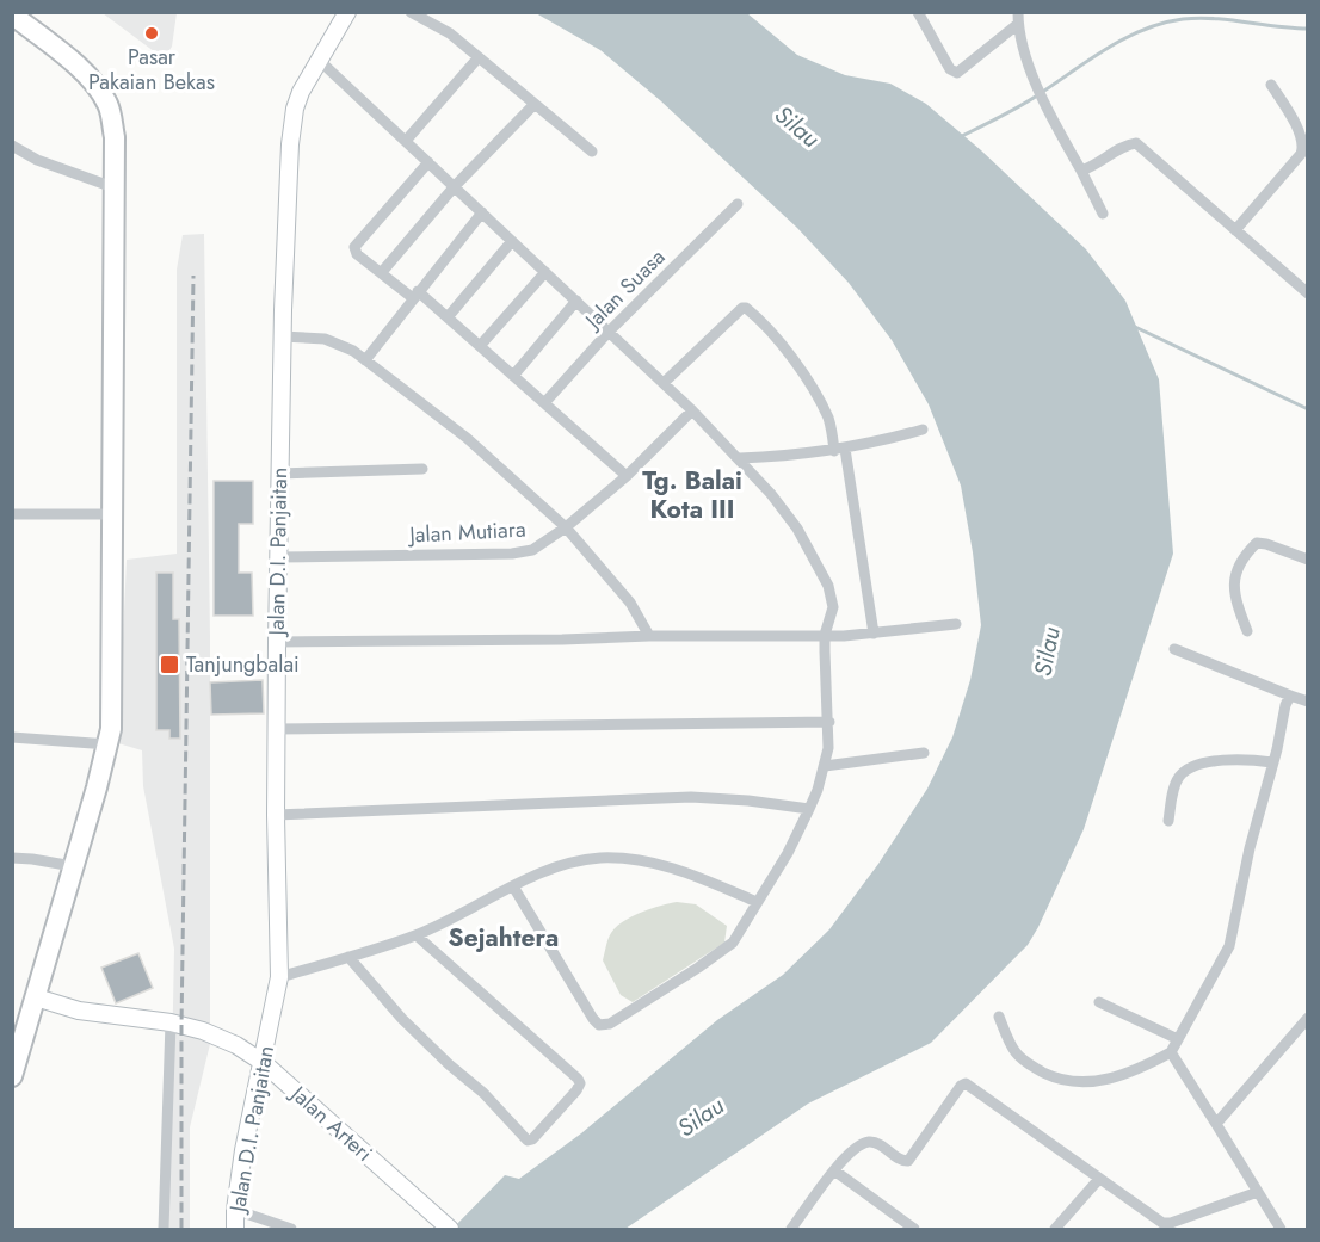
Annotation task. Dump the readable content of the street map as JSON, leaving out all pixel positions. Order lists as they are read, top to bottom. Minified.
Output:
{"streets":{"main road":["Jalan D.I. Panjaitan","Jalan Arteri"],"street":["Jalan Suasa","Jalan Mutiara"]},"crossings":[["Jalan Mutiara","Jalan D.I. Panjaitan"],["Jalan D.I. Panjaitan","Jalan Arteri"]],"districts":["Tg. Balai Kota III","Sejahtera"],"water":["Silau"],"places":{"other":["Pasar Pakaian Bekas"],"transit":["Tanjungbalai"]}}
